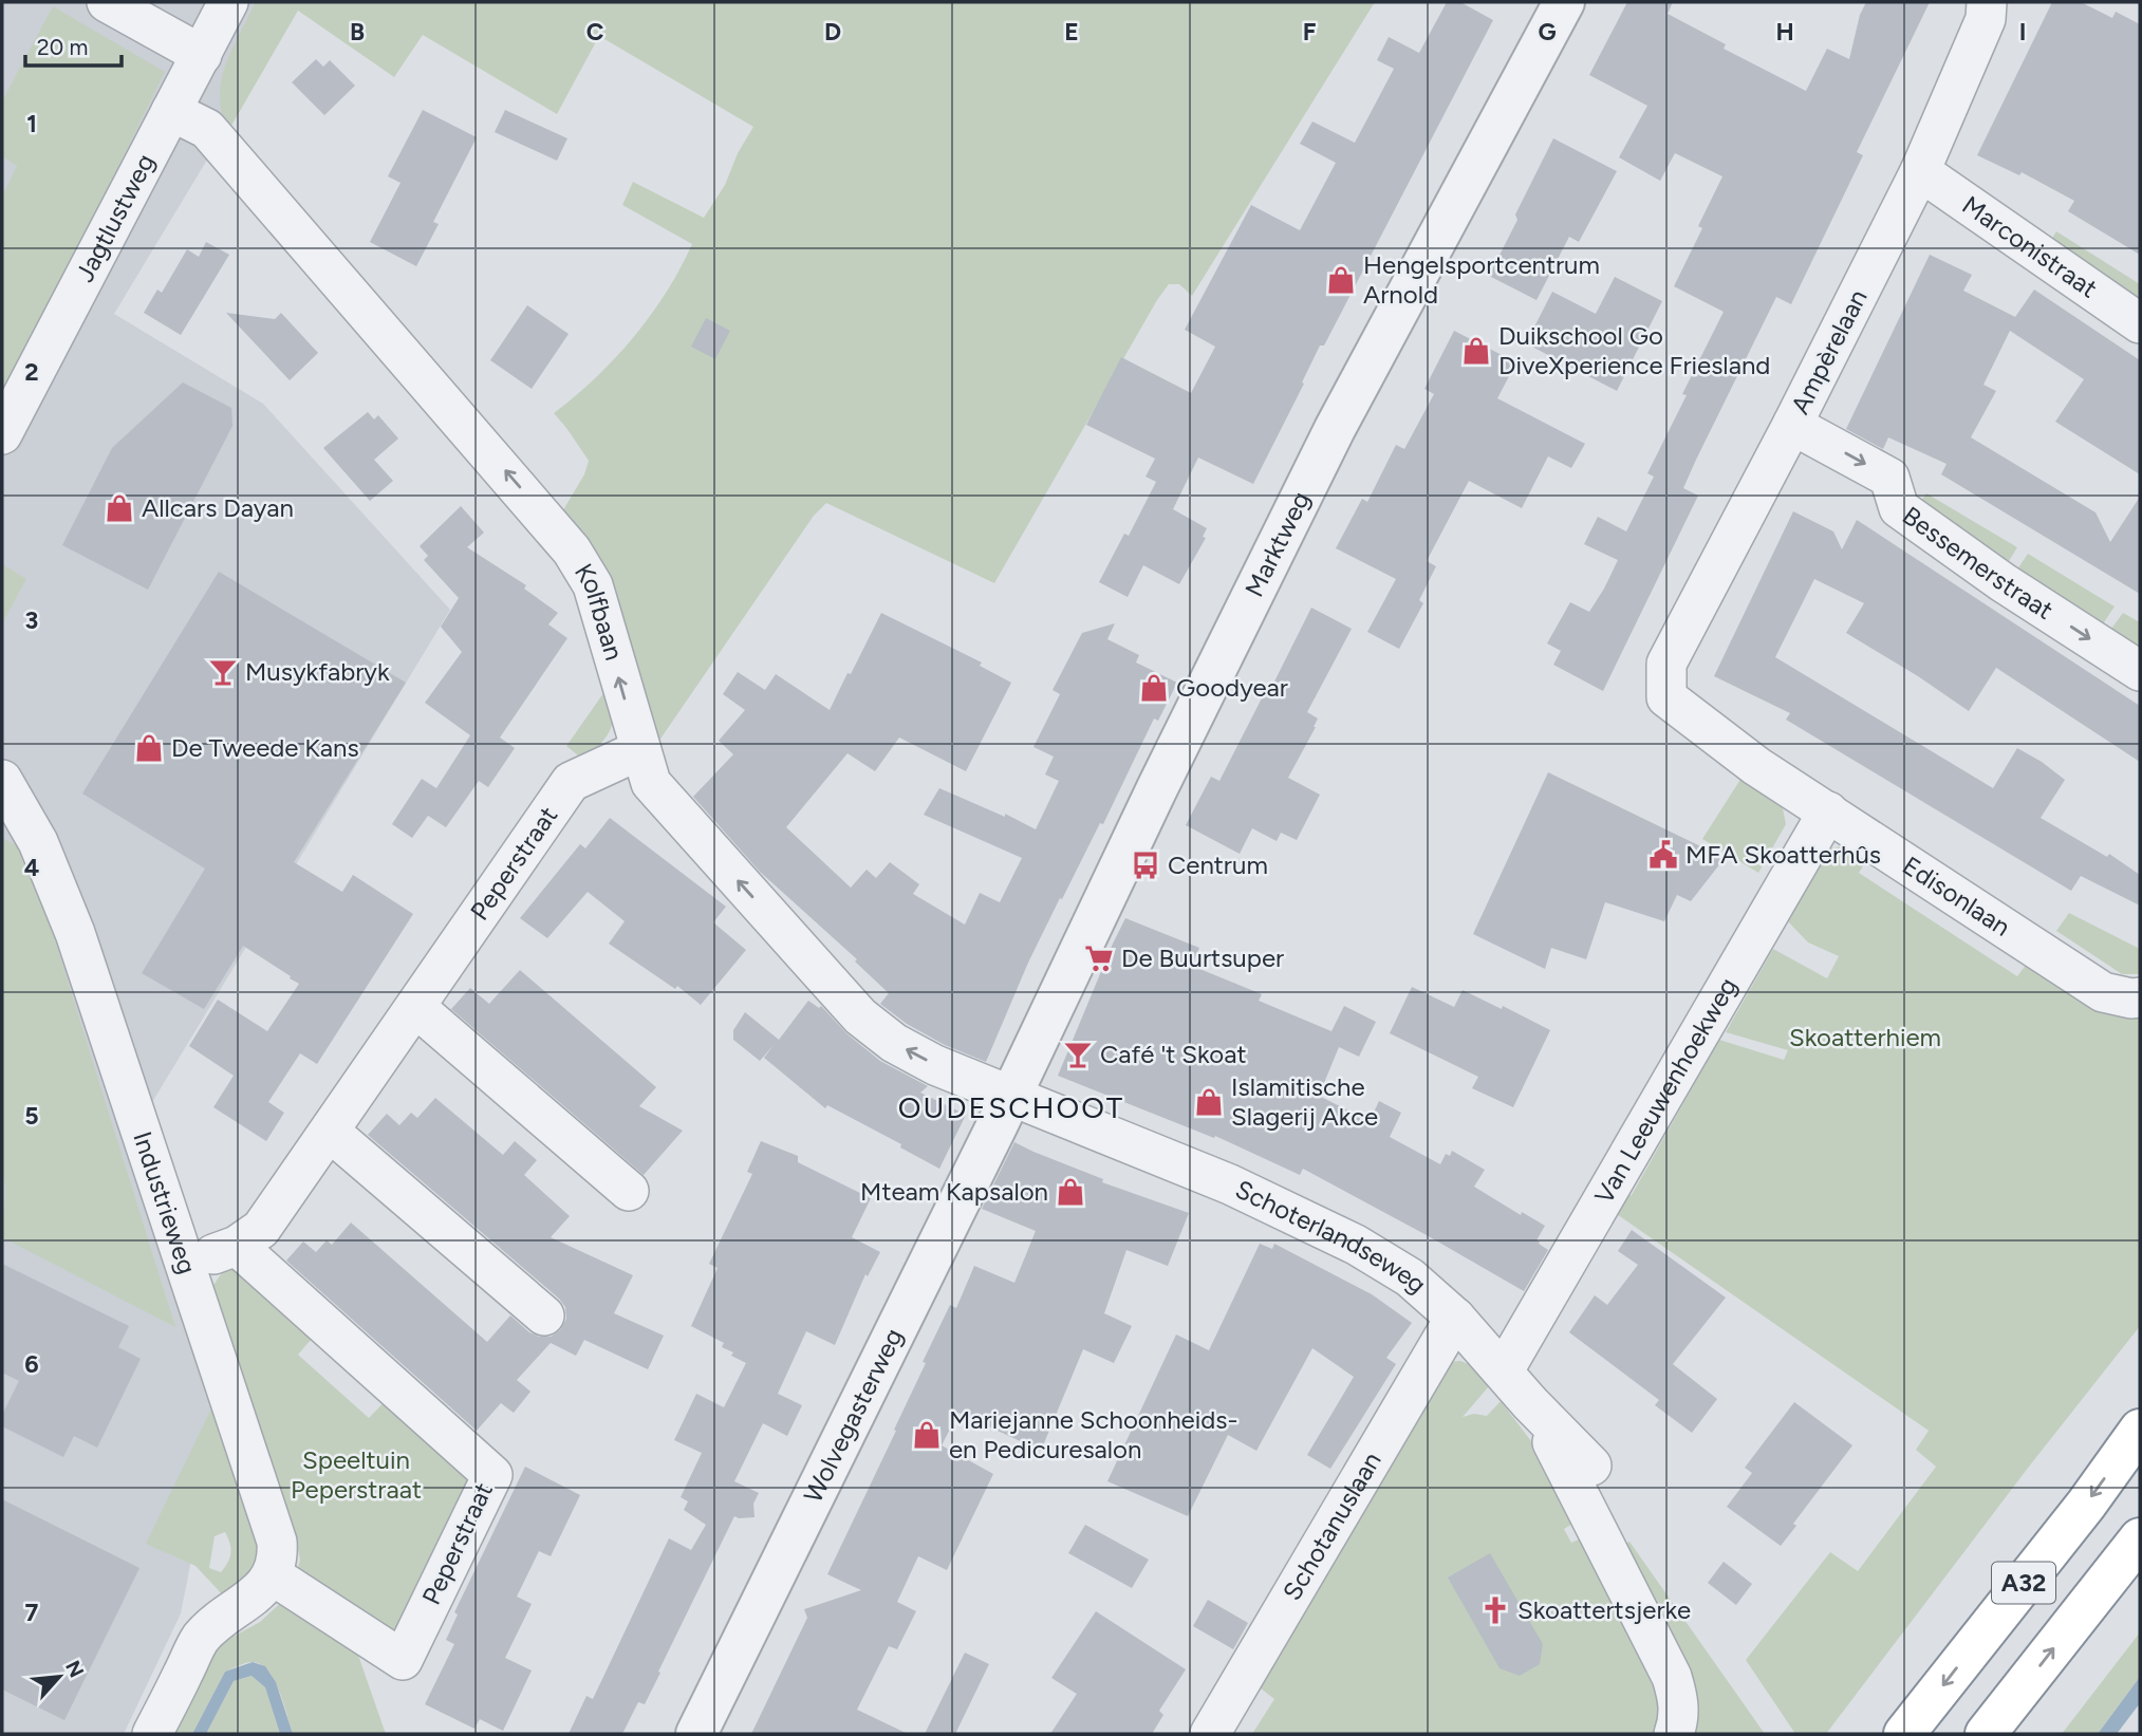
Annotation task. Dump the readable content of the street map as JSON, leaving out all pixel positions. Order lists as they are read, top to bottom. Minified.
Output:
{"streets":{"highway":["A32"],"street":["Jagtlustweg","Marconistraat","Ampèrelaan","Marktweg","Bessemerstraat","Kolfbaan","Peperstraat","Edisonlaan","Van Leeuwenhoekweg","Industrieweg","Schoterlandseweg","Wolvegasterweg","Schotanuslaan"]},"crossings":[["Jagtlustweg","Kolfbaan"],["Marconistraat","Ampèrelaan"],["Ampèrelaan","Bessemerstraat"],["Ampèrelaan","Edisonlaan"],["Marktweg","Kolfbaan"],["Marktweg","Schoterlandseweg"],["Marktweg","Wolvegasterweg"],["Kolfbaan","Peperstraat"],["Kolfbaan","Schoterlandseweg"],["Kolfbaan","Wolvegasterweg"],["Peperstraat","Industrieweg"],["Edisonlaan","Van Leeuwenhoekweg"],["Van Leeuwenhoekweg","Schoterlandseweg"],["Schoterlandseweg","Wolvegasterweg"],["Schoterlandseweg","Schotanuslaan"]],"one_way":["Bessemerstraat","Kolfbaan"],"districts":["OUDESCHOOT"],"parks":["Skoatterhiem","Speeltuin Peperstraat"],"places":{"shop":["Hengelsportcentrum Arnold","Duikschool Go DiveXperience Friesland","Allcars Dayan","Goodyear","De Tweede Kans","Islamitische Slagerij Akce","Mteam Kapsalon","Mariejanne Schoonheids- en Pedicuresalon"],"bar":["Musykfabryk","Café 't Skoat"],"public building":["MFA Skoatterhûs"],"bus stop":["Centrum"],"supermarket":["De Buurtsuper"],"church":["Skoattertsjerke"]},"scale_bar":"20 m","north":"top right","grid":{"columns":["B","C","D","E","F","G","H","I"],"rows":["1","2","3","4","5","6","7"]}}
